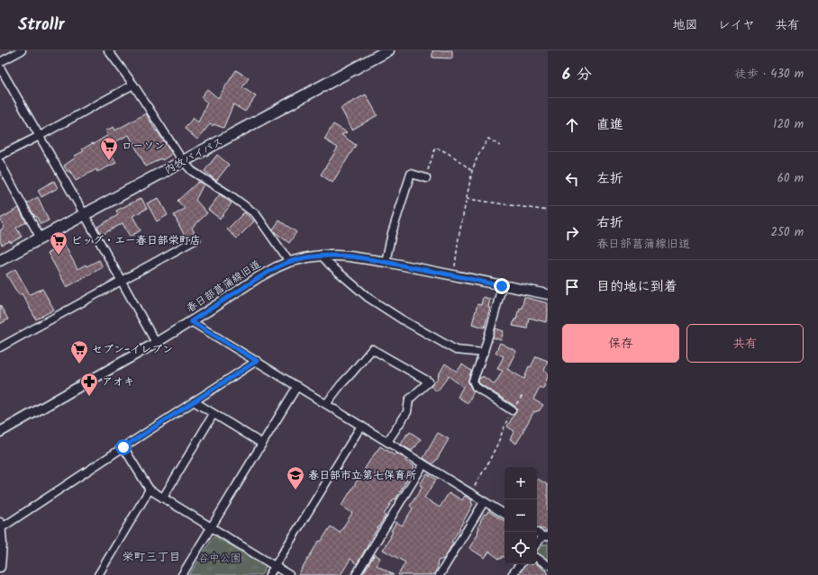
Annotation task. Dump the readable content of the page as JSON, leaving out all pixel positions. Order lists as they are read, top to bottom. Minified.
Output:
{"streets":{"main road":["内牧バイパス"],"street":["春日部菖蒲線旧道"]},"districts":["栄町三丁目"],"parks":["谷中公園"],"places":{"supermarket":["ローソン","ビッグ・エー春日部栄町店","セブン-イレブン"],"pharmacy":["アオキ"],"school or university":["春日部市立第七保育所"]},"page":{"header":"Strollr","nav":["地図","レイヤ","共有"],"heading":["6 分","徒歩 · 430 m"],"list":[["直進","120 m"],["左折","60 m"],["右折","春日部菖蒲線旧道","250 m"],"目的地に到着"],"buttons":["保存","共有"],"map_buttons":["+","−"]}}
